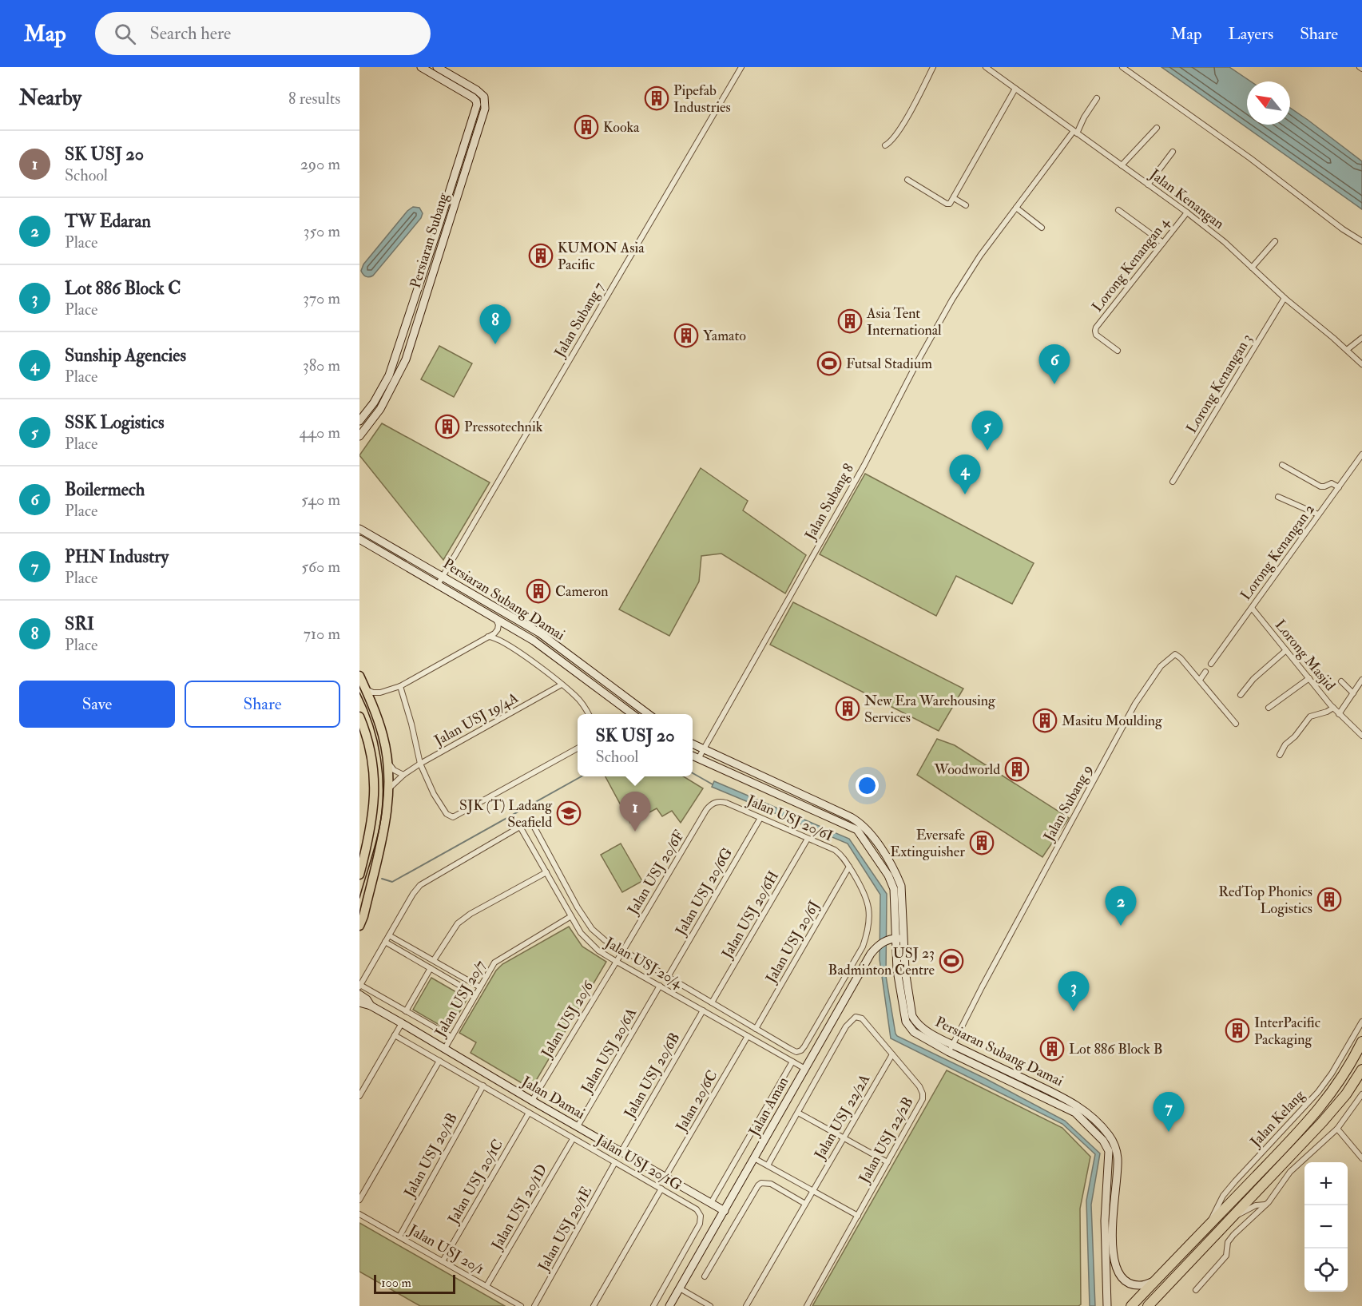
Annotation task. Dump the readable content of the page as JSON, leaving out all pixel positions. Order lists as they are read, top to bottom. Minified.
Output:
{"streets":{"street":["Jalan Kenangan","Persiaran Subang","Lorong Kenangan 4","Jalan Subang 7","Lorong Kenangan 3","Jalan Subang 8","Lorong Kenangan 2","Persiaran Subang Damai","Lorong Masjid","Jalan USJ 19/4A","Jalan Subang 9","Jalan USJ 20/6I","Jalan USJ 20/6F","Jalan USJ 20/6G","Jalan USJ 20/6H","Jalan USJ 20/6J","Jalan USJ 20/4","Jalan USJ 20/7","Jalan USJ 20/6","Jalan USJ 20/6A","Jalan USJ 20/6B","Jalan Damai","Jalan 20/6C","Jalan Aman","Jalan USJ 22/2A","Jalan Kelang","Jalan USJ 22/2B","Jalan USJ 20/1B","Jalan USJ 20/1G","Jalan USJ 20/1C","Jalan USJ 20/1D","Jalan USJ 20/1E","Jalan USJ 20/1"]},"crossings":[["Jalan Kenangan","Lorong Kenangan 4"],["Jalan Kenangan","Lorong Kenangan 3"],["Jalan Kenangan","Jalan Subang 8"],["Jalan Subang 7","Persiaran Subang Damai"],["Jalan Subang 8","Persiaran Subang Damai"],["Lorong Kenangan 2","Lorong Masjid"],["Persiaran Subang Damai","Jalan Subang 9"],["Persiaran Subang Damai","Jalan Aman"],["Jalan USJ 20/6I","Jalan USJ 20/6F"],["Jalan USJ 20/6I","Jalan USJ 20/6G"],["Jalan USJ 20/6I","Jalan USJ 20/6H"],["Jalan USJ 20/6I","Jalan USJ 20/6J"],["Jalan USJ 20/6F","Jalan USJ 20/6"],["Jalan USJ 20/4","Jalan USJ 20/7"],["Jalan USJ 20/4","Jalan USJ 20/6"],["Jalan USJ 20/4","Jalan USJ 20/6A"],["Jalan USJ 20/4","Jalan USJ 20/6B"],["Jalan USJ 20/4","Jalan 20/6C"],["Jalan USJ 20/4","Jalan Aman"],["Jalan USJ 20/7","Jalan Damai"],["Jalan USJ 20/6","Jalan Damai"],["Jalan USJ 20/6A","Jalan Damai"],["Jalan USJ 20/6B","Jalan Damai"],["Jalan Damai","Jalan 20/6C"],["Jalan Damai","Jalan Aman"],["Jalan USJ 22/2A","Jalan USJ 22/2B"],["Jalan USJ 20/1B","Jalan USJ 20/1G"],["Jalan USJ 20/1B","Jalan USJ 20/1"],["Jalan USJ 20/1G","Jalan USJ 20/1C"],["Jalan USJ 20/1G","Jalan USJ 20/1D"],["Jalan USJ 20/1G","Jalan USJ 20/1E"],["Jalan USJ 20/1C","Jalan USJ 20/1"],["Jalan USJ 20/1D","Jalan USJ 20/1"]],"places":{"building":["Pipefab Industries","Kooka","KUMON Asia Pacific","Asia Tent International","Yamato","Pressotechnik","Cameron","New Era Warehousing Services","Masitu Moulding","Woodworld","Eversafe Extinguisher","RedTop Phonics Logistics","InterPacific Packaging","Lot 886 Block B"],"sports":["Futsal Stadium","USJ 23 Badminton Centre"],"school or university":["SJK (T) Ladang Seafield"]},"scale_bar":"100 m","north":"top left","page":{"header":"Map","search":"Search here","nav":["Map","Layers","Share"],"heading":["Nearby","8 results"],"list":[{"mark":"1","name":"SK USJ 20","note":"School","value":"290 m"},{"mark":"2","name":"TW Edaran","note":"Place","value":"350 m"},{"mark":"3","name":"Lot 886 Block C","note":"Place","value":"370 m"},{"mark":"4","name":"Sunship Agencies","note":"Place","value":"380 m"},{"mark":"5","name":"SSK Logistics","note":"Place","value":"440 m"},{"mark":"6","name":"Boilermech","note":"Place","value":"540 m"},{"mark":"7","name":"PHN Industry","note":"Place","value":"560 m"},{"mark":"8","name":"SRI","note":"Place","value":"710 m"}],"pins":["8","6","5","4","1","2","3","7"],"buttons":["Save","Share"],"popup":["SK USJ 20","School"],"map_buttons":["+","−"],"scale":"100 m"}}
